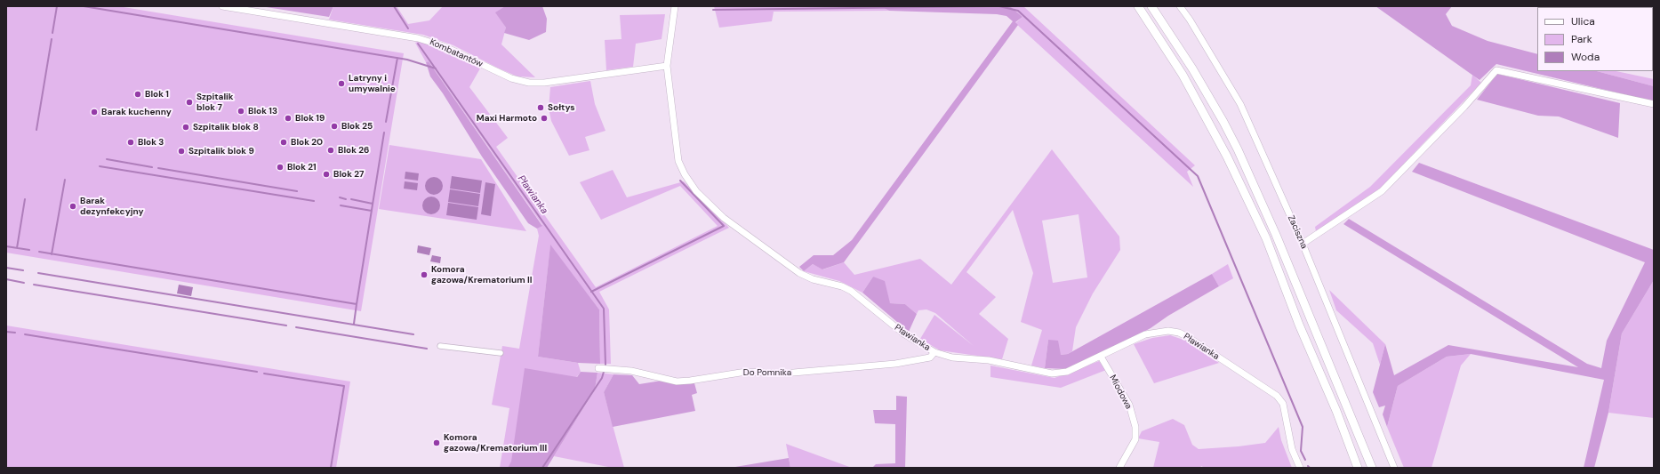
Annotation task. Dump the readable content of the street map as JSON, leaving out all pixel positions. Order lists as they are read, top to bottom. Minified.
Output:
{"streets":{"street":["Kombatantów","Zaciszna","Pławianka","Do Pomnika","Miodowa"]},"crossings":[["Kombatantów","Pławianka"],["Pławianka","Do Pomnika"],["Pławianka","Miodowa"]],"water":["Pławianka"],"places":["Latryny i umywalnie","Blok 1","Szpitalik blok 7","Sołtys","Blok 13","Barak kuchenny","Blok 19","Maxi Harmoto","Blok 25","Szpitalik blok 8","Blok 3","Blok 20","Blok 26","Szpitalik blok 9","Blok 21","Blok 27","Barak dezynfekcyjny","Komora gazowa/Krematorium II","Komora gazowa/Krematorium III"],"legend":["Ulica","Park","Woda"]}
